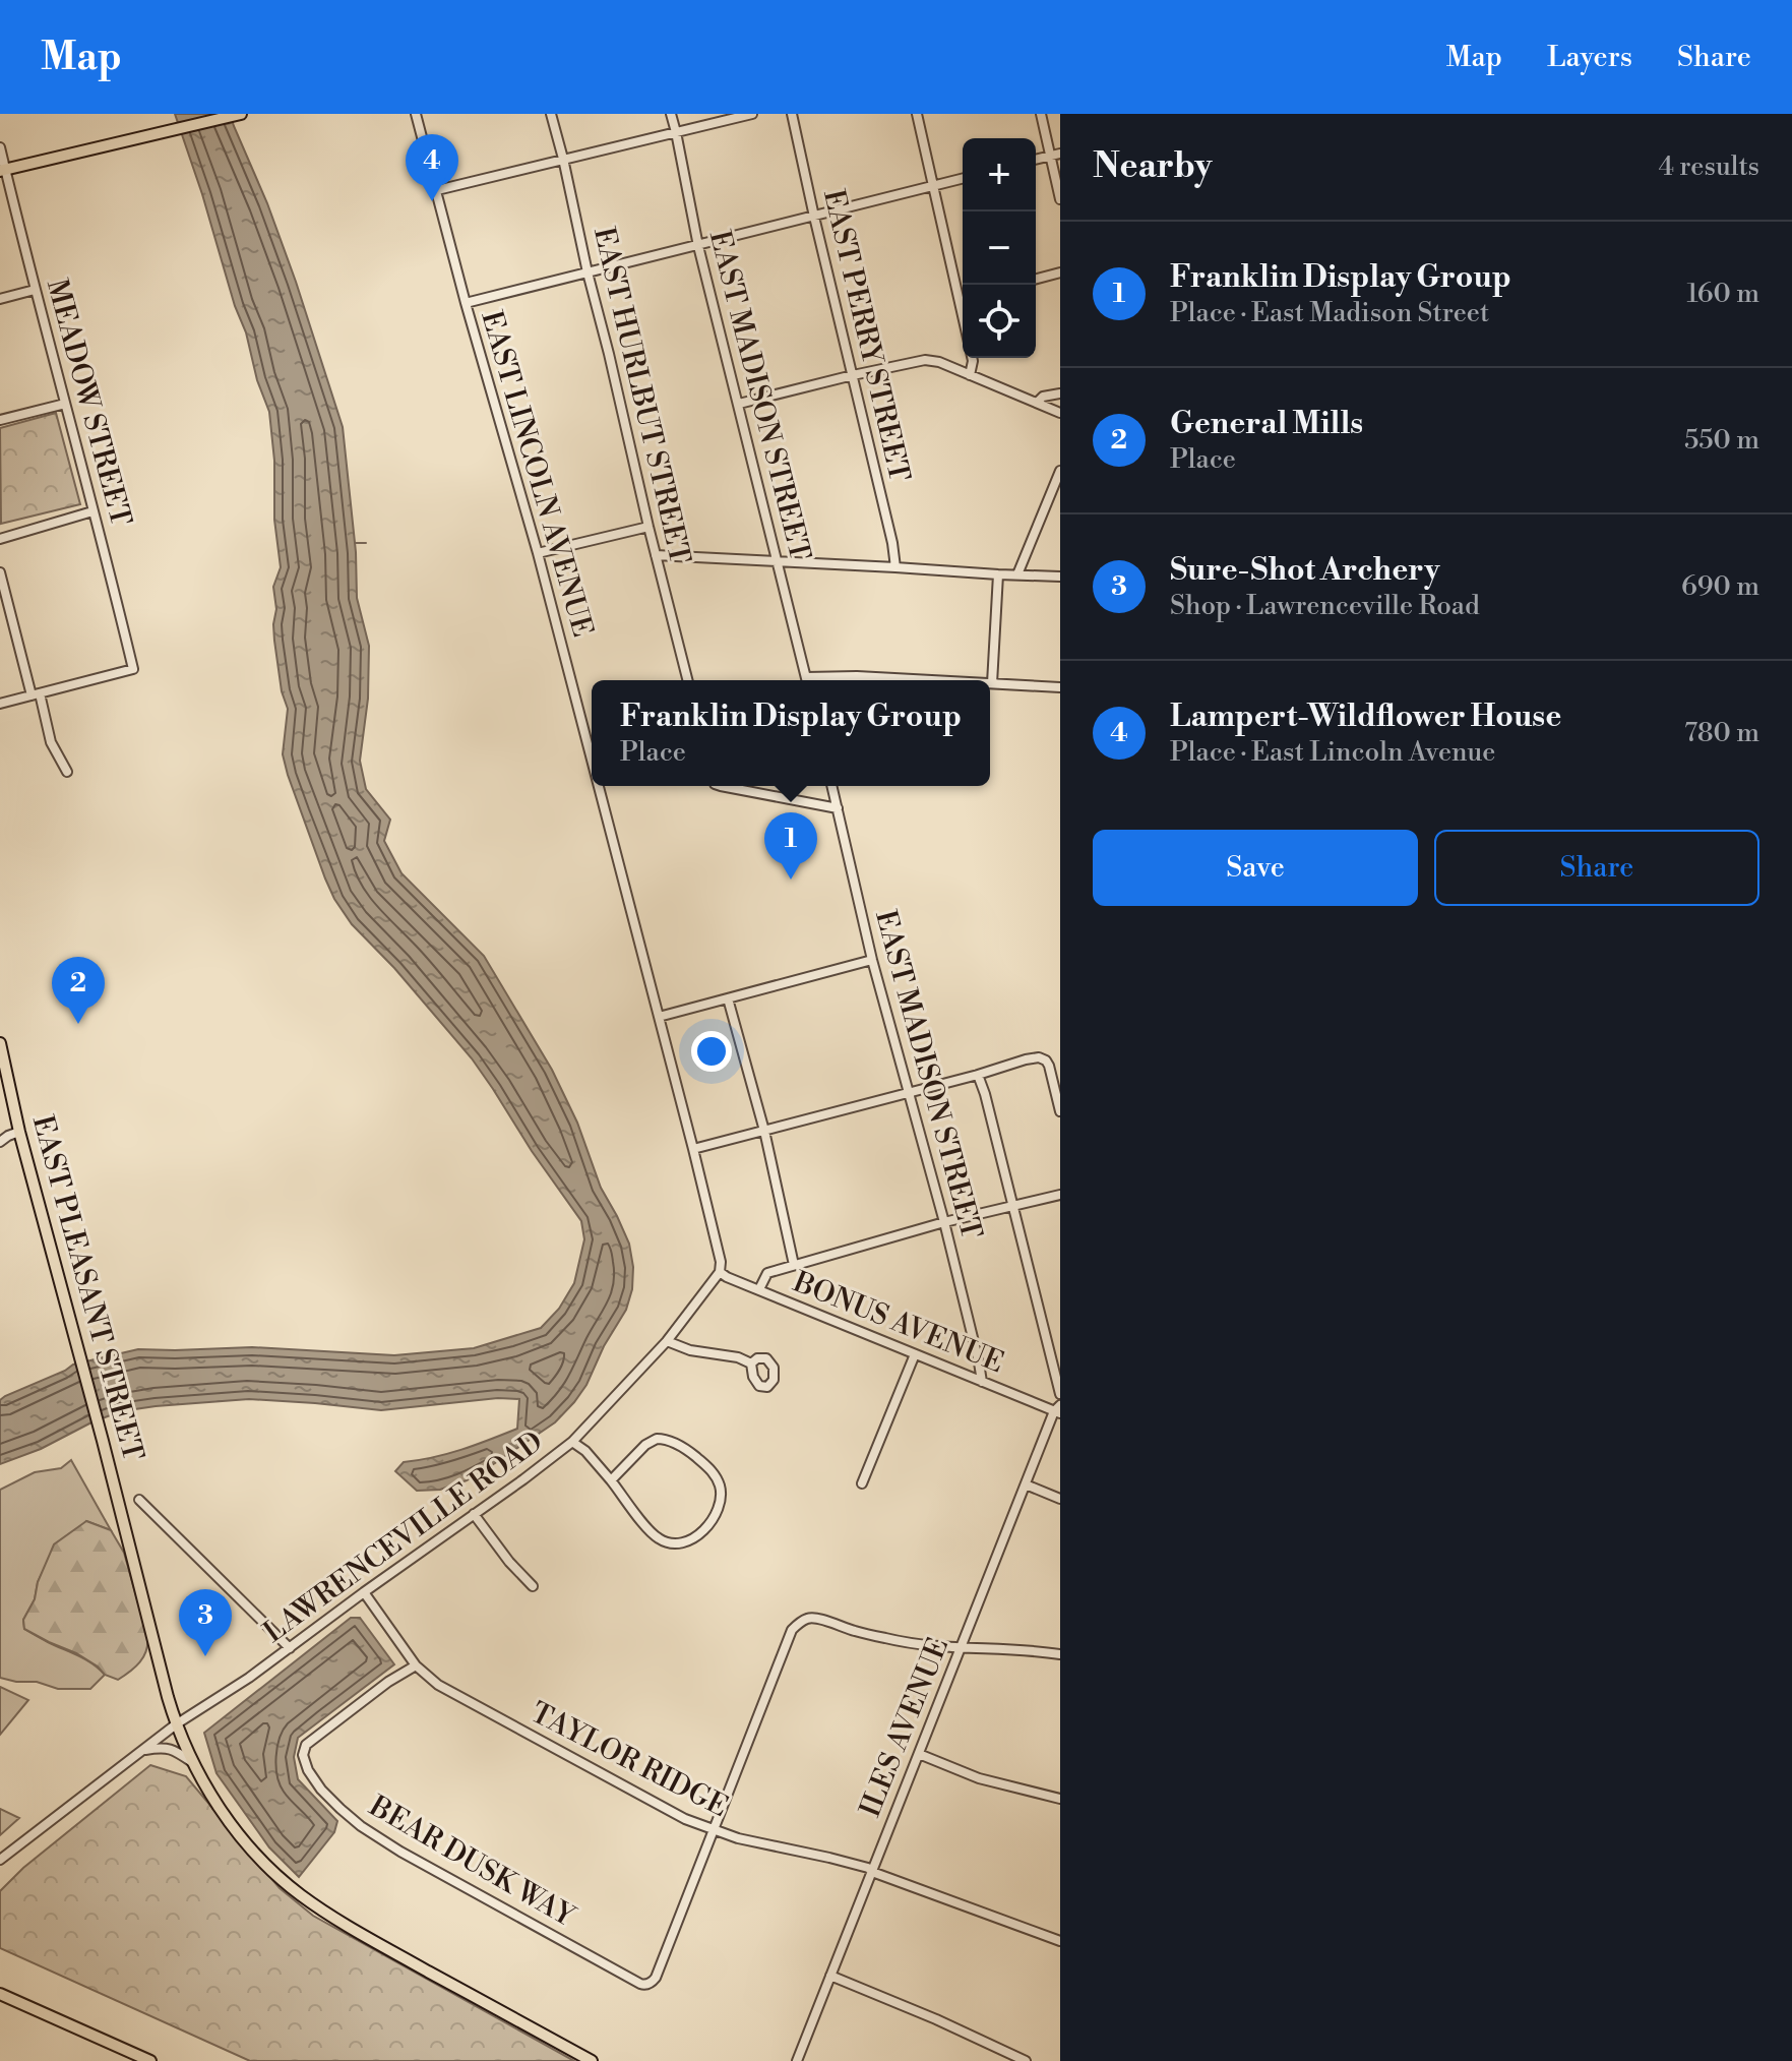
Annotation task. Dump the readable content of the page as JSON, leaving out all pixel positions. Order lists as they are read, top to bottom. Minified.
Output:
{"streets":{"main road":["EAST PLEASANT STREET"],"street":["EAST PERRY STREET","EAST HURLBUT STREET","EAST MADISON STREET","MEADOW STREET","EAST LINCOLN AVENUE","BONUS AVENUE","LAWRENCEVILLE ROAD","ILES AVENUE","TAYLOR RIDGE","BEAR DUSK WAY"]},"crossings":[["EAST MADISON STREET","BONUS AVENUE"],["EAST LINCOLN AVENUE","BONUS AVENUE"],["EAST LINCOLN AVENUE","LAWRENCEVILLE ROAD"],["EAST PLEASANT STREET","LAWRENCEVILLE ROAD"],["BONUS AVENUE","LAWRENCEVILLE ROAD"],["BONUS AVENUE","ILES AVENUE"],["LAWRENCEVILLE ROAD","TAYLOR RIDGE"],["ILES AVENUE","TAYLOR RIDGE"],["TAYLOR RIDGE","BEAR DUSK WAY"]],"page":{"header":"Map","nav":["Map","Layers","Share"],"heading":["Nearby","4 results"],"pins":["4","1","2","3"],"map_buttons":["+","−"],"list":[{"mark":"1","name":"Franklin Display Group","note":"Place · East Madison Street","value":"160 m"},{"mark":"2","name":"General Mills","note":"Place","value":"550 m"},{"mark":"3","name":"Sure-Shot Archery","note":"Shop · Lawrenceville Road","value":"690 m"},{"mark":"4","name":"Lampert-Wildflower House","note":"Place · East Lincoln Avenue","value":"780 m"}],"popup":["Franklin Display Group","Place"],"buttons":["Save","Share"]}}
